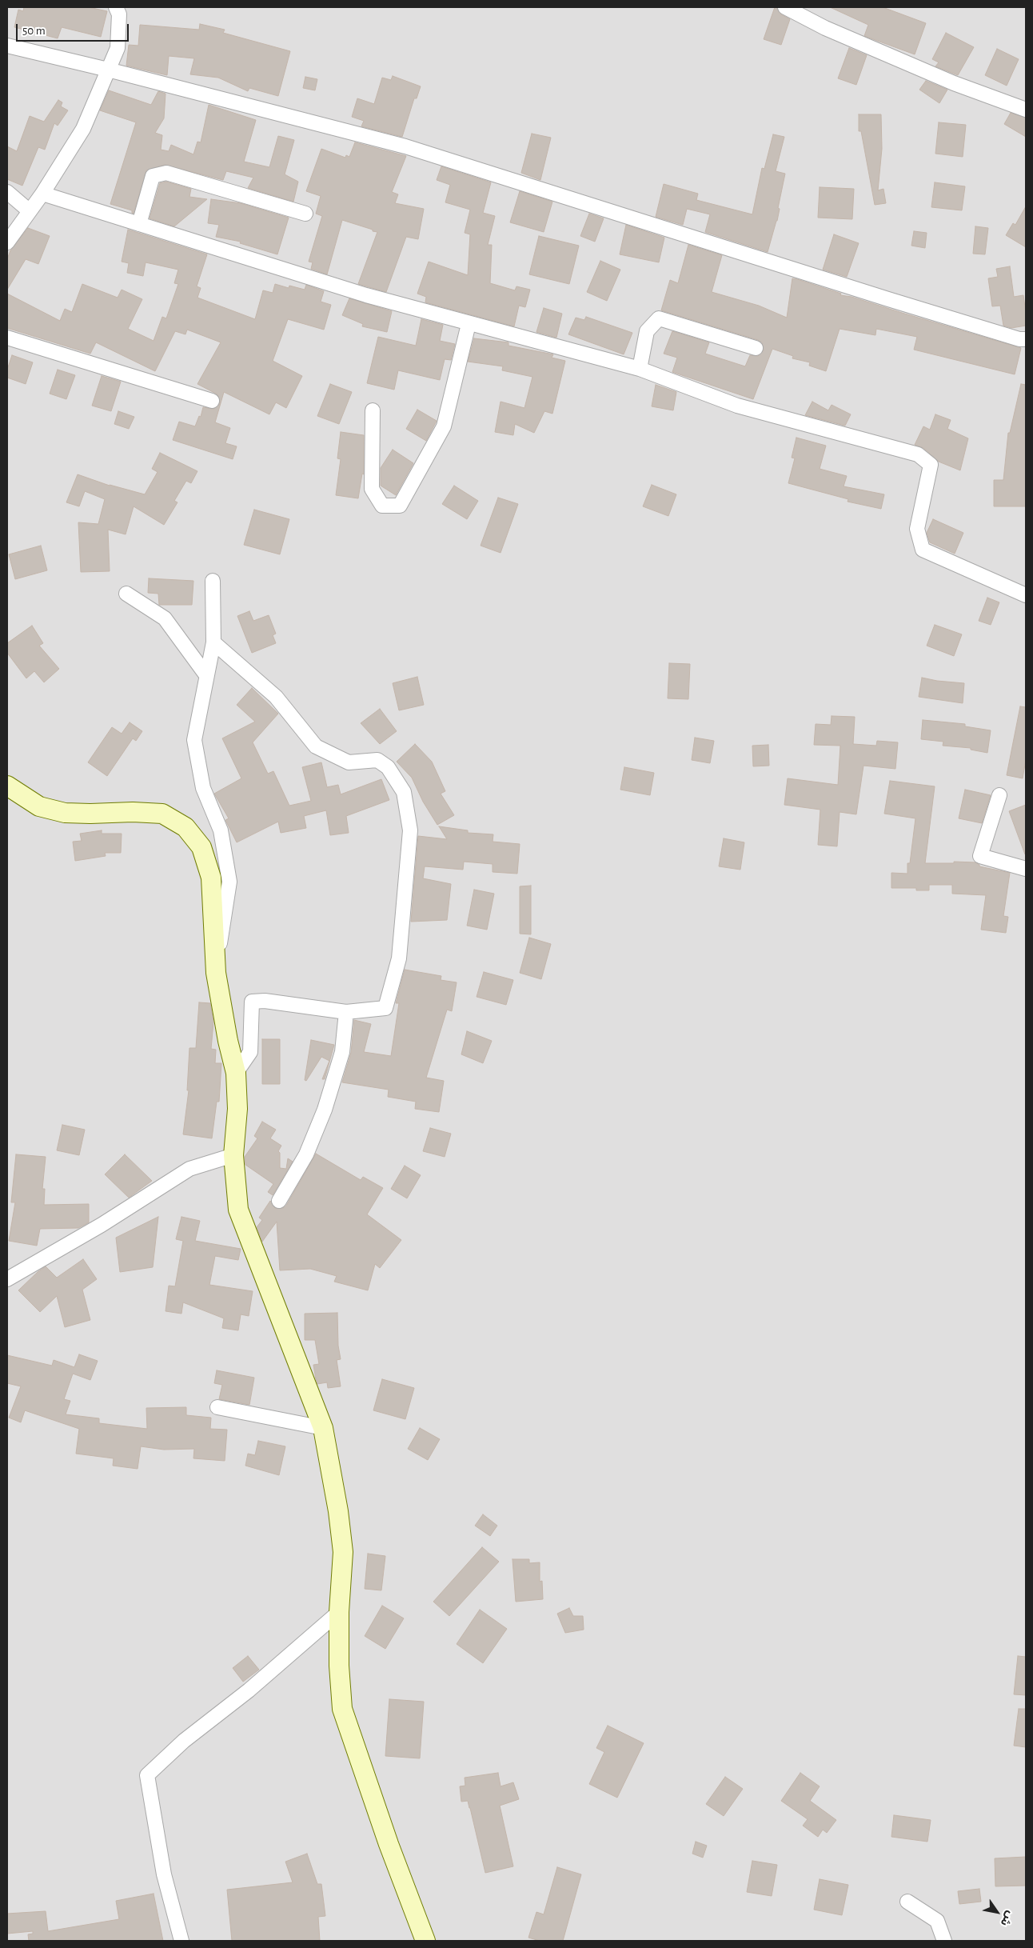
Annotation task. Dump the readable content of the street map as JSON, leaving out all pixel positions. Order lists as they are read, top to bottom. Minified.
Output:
{"scale_bar":"50 m","north":"bottom right"}
